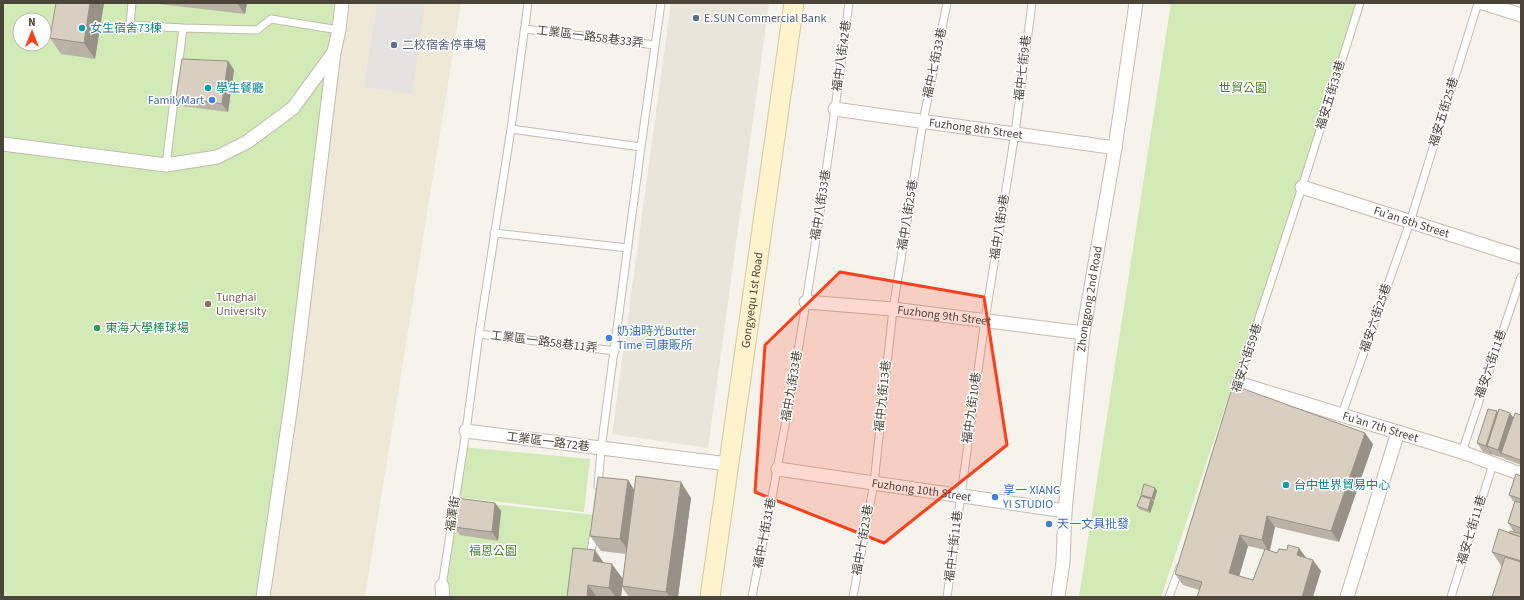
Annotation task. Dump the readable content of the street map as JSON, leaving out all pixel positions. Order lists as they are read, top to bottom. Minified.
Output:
{"streets":{"street":["Fuzhong 8th Street","Fu’an 6th Street","Zhonggong 2nd Road","Gongyequ 1st Road","Fuzhong 9th Street","Fu’an 7th Street","工業區一路72巷","Fuzhong 10th Street"],"lane":["工業區一路58巷33弄","福中八街42巷","福中七街33巷","福中七街9巷","福安五街33巷","福安五街25巷","福中八街33巷","福中八街25巷","福中八街9巷","福安六街25巷","工業區一路58巷11弄","福安六街59巷","福安六街11巷","福中九街33巷","福中九街13巷","福中九街10巷","福澤街","福安七街11巷","福中十街31巷","福中十街23巷","福中十街11巷"]},"crossings":[["工業區一路58巷33弄","工業區一路58巷11弄"],["福中八街42巷","Fuzhong 8th Street"],["福中八街42巷","福中八街33巷"],["福中七街33巷","Fuzhong 8th Street"],["福中七街33巷","福中八街25巷"],["福中七街9巷","Fuzhong 8th Street"],["福中七街9巷","福中八街9巷"],["福安五街33巷","Fu’an 6th Street"],["福安五街33巷","福安六街59巷"],["福安五街25巷","Fu’an 6th Street"],["福安五街25巷","福安六街25巷"],["Fuzhong 8th Street","福中八街33巷"],["Fuzhong 8th Street","福中八街25巷"],["Fuzhong 8th Street","福中八街9巷"],["Fuzhong 8th Street","Zhonggong 2nd Road"],["福中八街33巷","Fuzhong 9th Street"],["福中八街33巷","福中九街33巷"],["福中八街25巷","Fuzhong 9th Street"],["福中八街25巷","福中九街13巷"],["Fu’an 6th Street","福安六街25巷"],["Fu’an 6th Street","福安六街59巷"],["福中八街9巷","Fuzhong 9th Street"],["福中八街9巷","福中九街10巷"],["Zhonggong 2nd Road","Fuzhong 9th Street"],["Zhonggong 2nd Road","Fuzhong 10th Street"],["Gongyequ 1st Road","工業區一路72巷"],["Fuzhong 9th Street","福中九街33巷"],["Fuzhong 9th Street","福中九街13巷"],["Fuzhong 9th Street","福中九街10巷"],["福安六街25巷","Fu’an 7th Street"],["工業區一路58巷11弄","工業區一路72巷"],["福安六街59巷","Fu’an 7th Street"],["福安六街11巷","Fu’an 7th Street"],["福中九街33巷","Fuzhong 10th Street"],["福中九街33巷","福中十街31巷"],["福中九街13巷","Fuzhong 10th Street"],["福中九街13巷","福中十街23巷"],["福中九街10巷","Fuzhong 10th Street"],["福中九街10巷","福中十街11巷"],["Fu’an 7th Street","福安七街11巷"],["工業區一路72巷","福澤街"],["Fuzhong 10th Street","福中十街31巷"],["Fuzhong 10th Street","福中十街23巷"],["Fuzhong 10th Street","福中十街11巷"]],"parks":["世貿公園","福恩公園"],"places":["E.SUN Commercial Bank","女生宿舍73棟","二校宿舍停車場","學生餐廳","FamilyMart","Tunghai University","東海大學棒球場","奶油時光Butter Time 司康販所","台中世界貿易中心","享一 XIANG YI STUDIO","天一文具批發"],"north":"top"}
